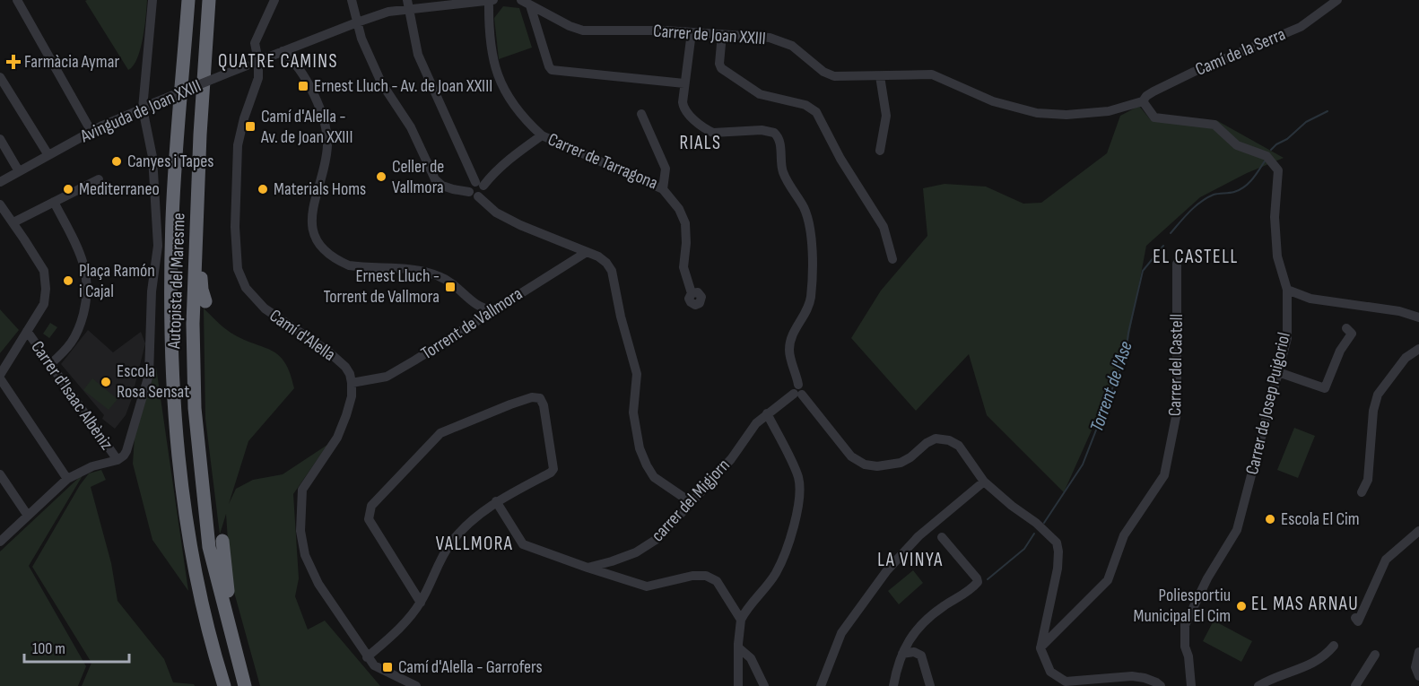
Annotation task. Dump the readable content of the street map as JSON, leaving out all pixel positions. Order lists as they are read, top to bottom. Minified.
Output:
{"streets":{"highway":["Autopista del Maresme"],"street":["Carrer de Joan XXIII","Camí de la Serra","Avinguda de Joan XXIII","Carrer de Tarragona","Torrent de Vallmora","Camí d'Alella","Carrer del Castell","Carrer d'Isaac Albèniz","Carrer de Josep Puigoriol","carrer del Migjorn"]},"crossings":[["Carrer de Joan XXIII","Camí de la Serra"],["Carrer de Joan XXIII","Carrer de Josep Puigoriol"],["Camí de la Serra","Carrer de Josep Puigoriol"],["Avinguda de Joan XXIII","Camí d'Alella"],["Torrent de Vallmora","Camí d'Alella"]],"districts":["QUATRE CAMINS","RIALS","EL CASTELL","VALLMORA","LA VINYA","EL MAS ARNAU"],"water":["Torrent de l'Ase"],"places":{"health":["Farmàcia Aymar"],"transit":["Ernest Lluch - Av. de Joan XXIII","Camí d'Alella - Av. de Joan XXIII","Ernest Lluch - Torrent de Vallmora","Camí d'Alella - Garrofers"],"other":["Canyes i Tapes","Celler de Vallmora","Mediterraneo","Materials Homs","Plaça Ramón i Cajal","Escola Rosa Sensat","Escola El Cim","Poliesportiu Municipal El Cim"]},"scale_bar":"100 m"}
